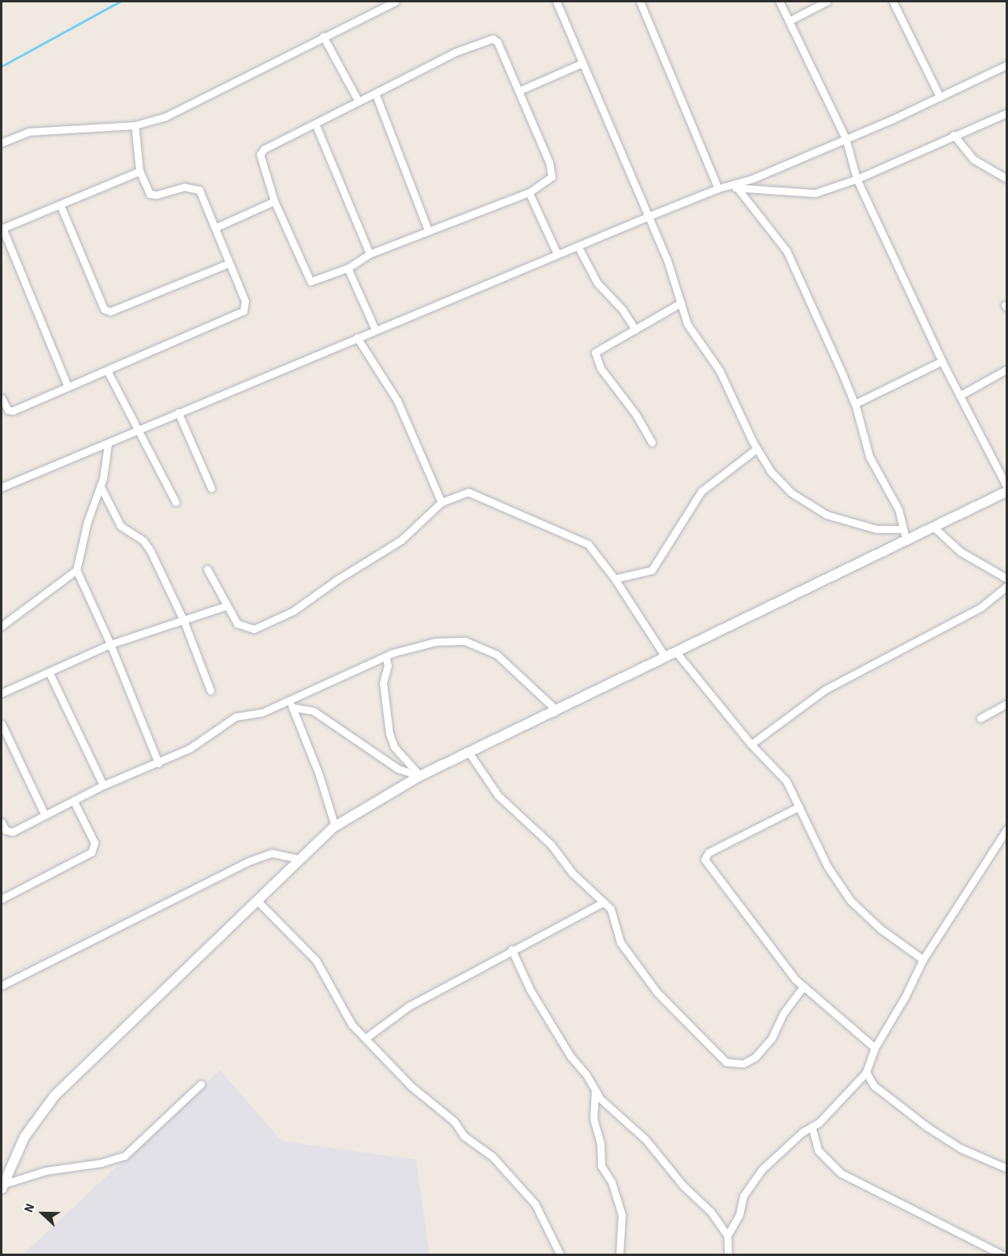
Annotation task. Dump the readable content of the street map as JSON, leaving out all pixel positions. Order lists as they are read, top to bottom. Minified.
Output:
{"north":"left"}
